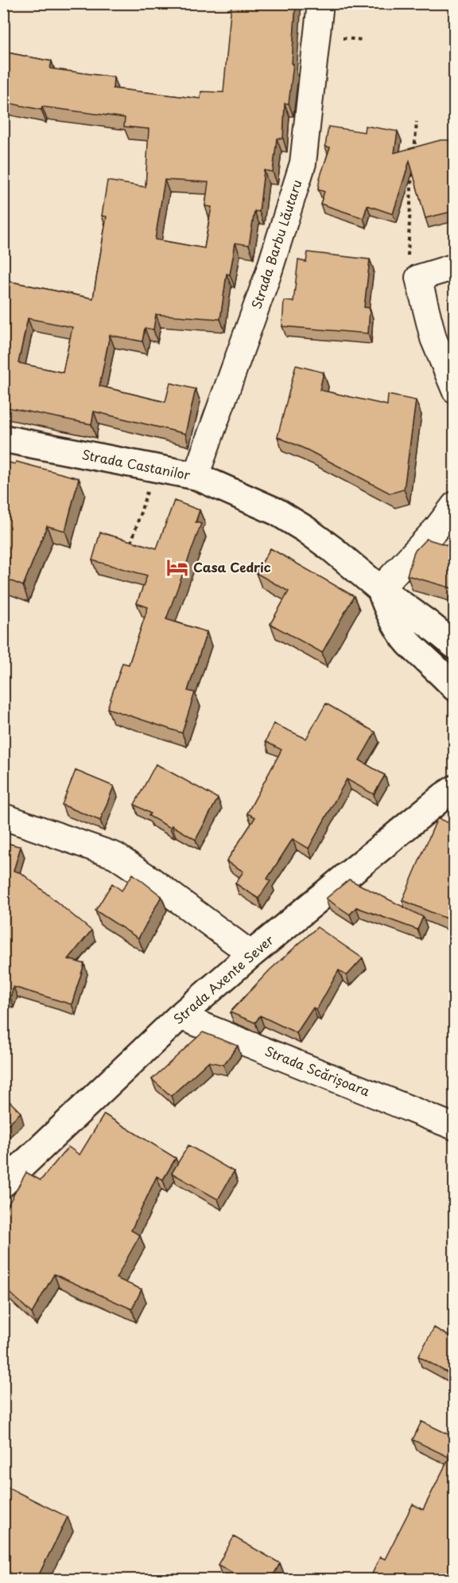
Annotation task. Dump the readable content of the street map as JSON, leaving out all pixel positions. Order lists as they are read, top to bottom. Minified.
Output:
{"streets":{"main road":["Strada Castanilor","Strada Axente Sever"],"street":["Strada Barbu Lăutaru","Strada Scărișoara"]},"crossings":[["Strada Barbu Lăutaru","Strada Castanilor"],["Strada Axente Sever","Strada Scărișoara"]],"places":{"hotel":["Casa Cedric"]}}
